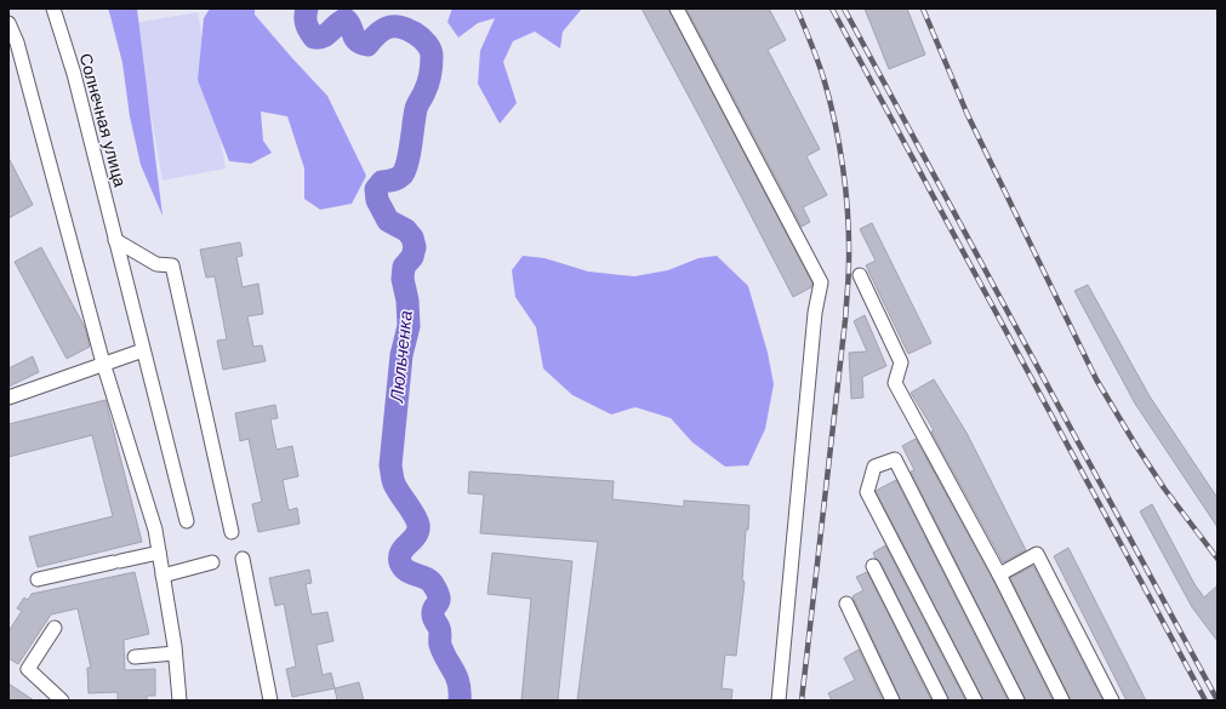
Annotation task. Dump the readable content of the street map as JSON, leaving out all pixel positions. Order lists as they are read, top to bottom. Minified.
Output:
{"streets":{"street":["Солнечная улица"]},"water":["Люльченка"]}
